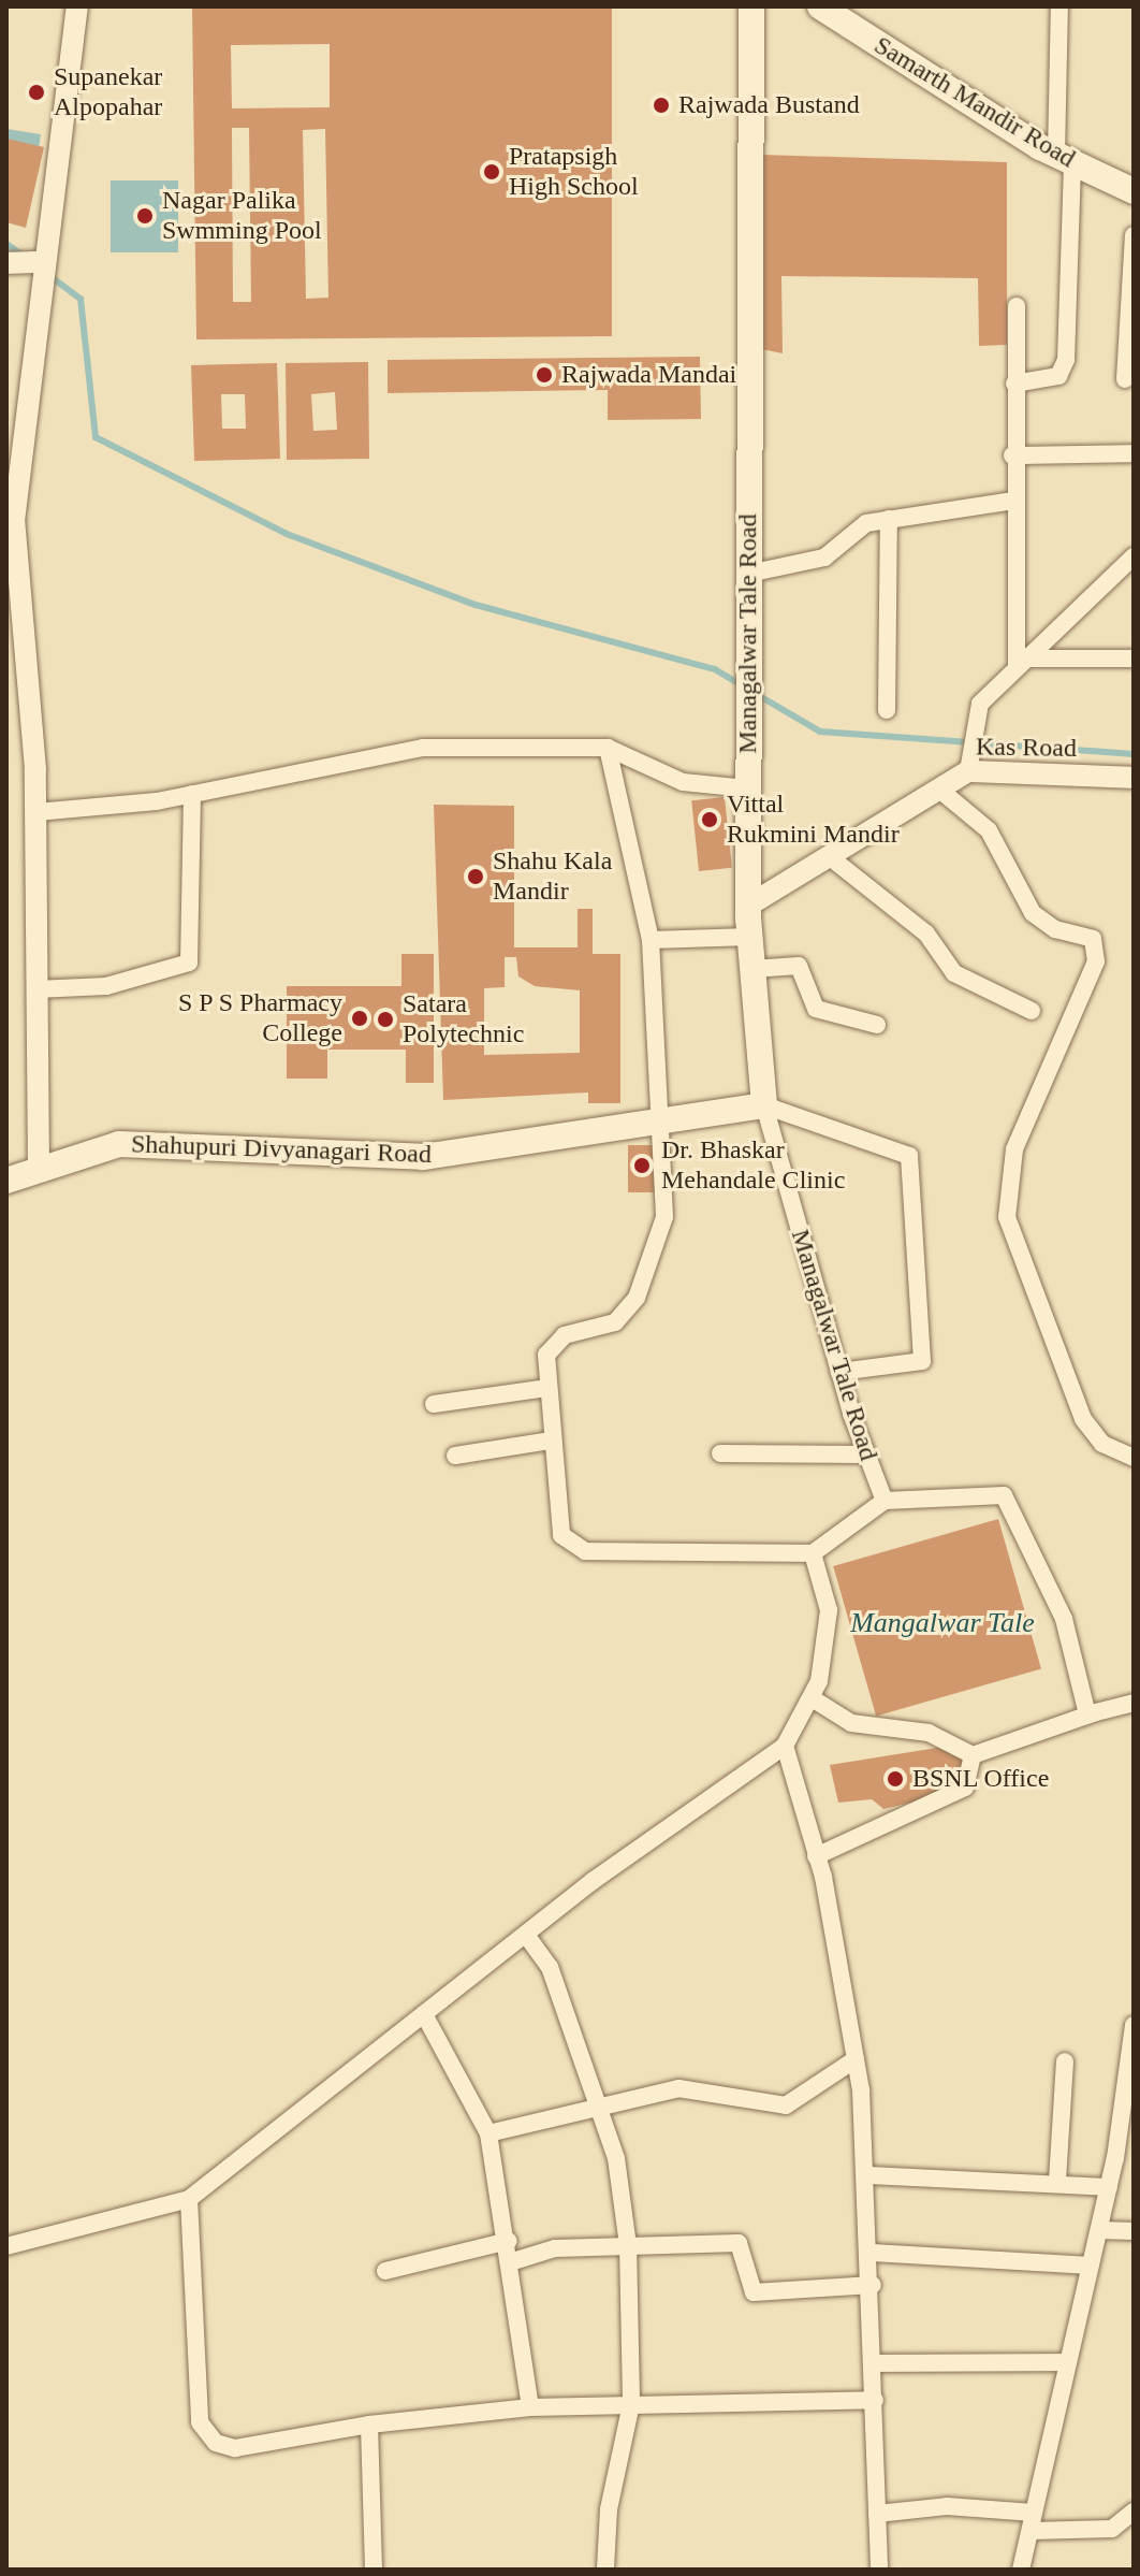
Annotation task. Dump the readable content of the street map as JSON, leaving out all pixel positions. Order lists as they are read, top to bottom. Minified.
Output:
{"streets":{"main road":["Samarth Mandir Road","Managalwar Tale Road","Shahupuri Divyanagari Road"],"street":["Kas Road"]},"crossings":[["Managalwar Tale Road","Kas Road"],["Managalwar Tale Road","Shahupuri Divyanagari Road"]],"water":["Mangalwar Tale"],"places":["Supanekar Alpopahar","Rajwada Bustand","Pratapsigh High School","Nagar Palika Swmming Pool","Rajwada Mandai","Vittal Rukmini Mandir","Shahu Kala Mandir","S P S Pharmacy College","Satara Polytechnic","Dr. Bhaskar Mehandale Clinic","BSNL Office"]}
